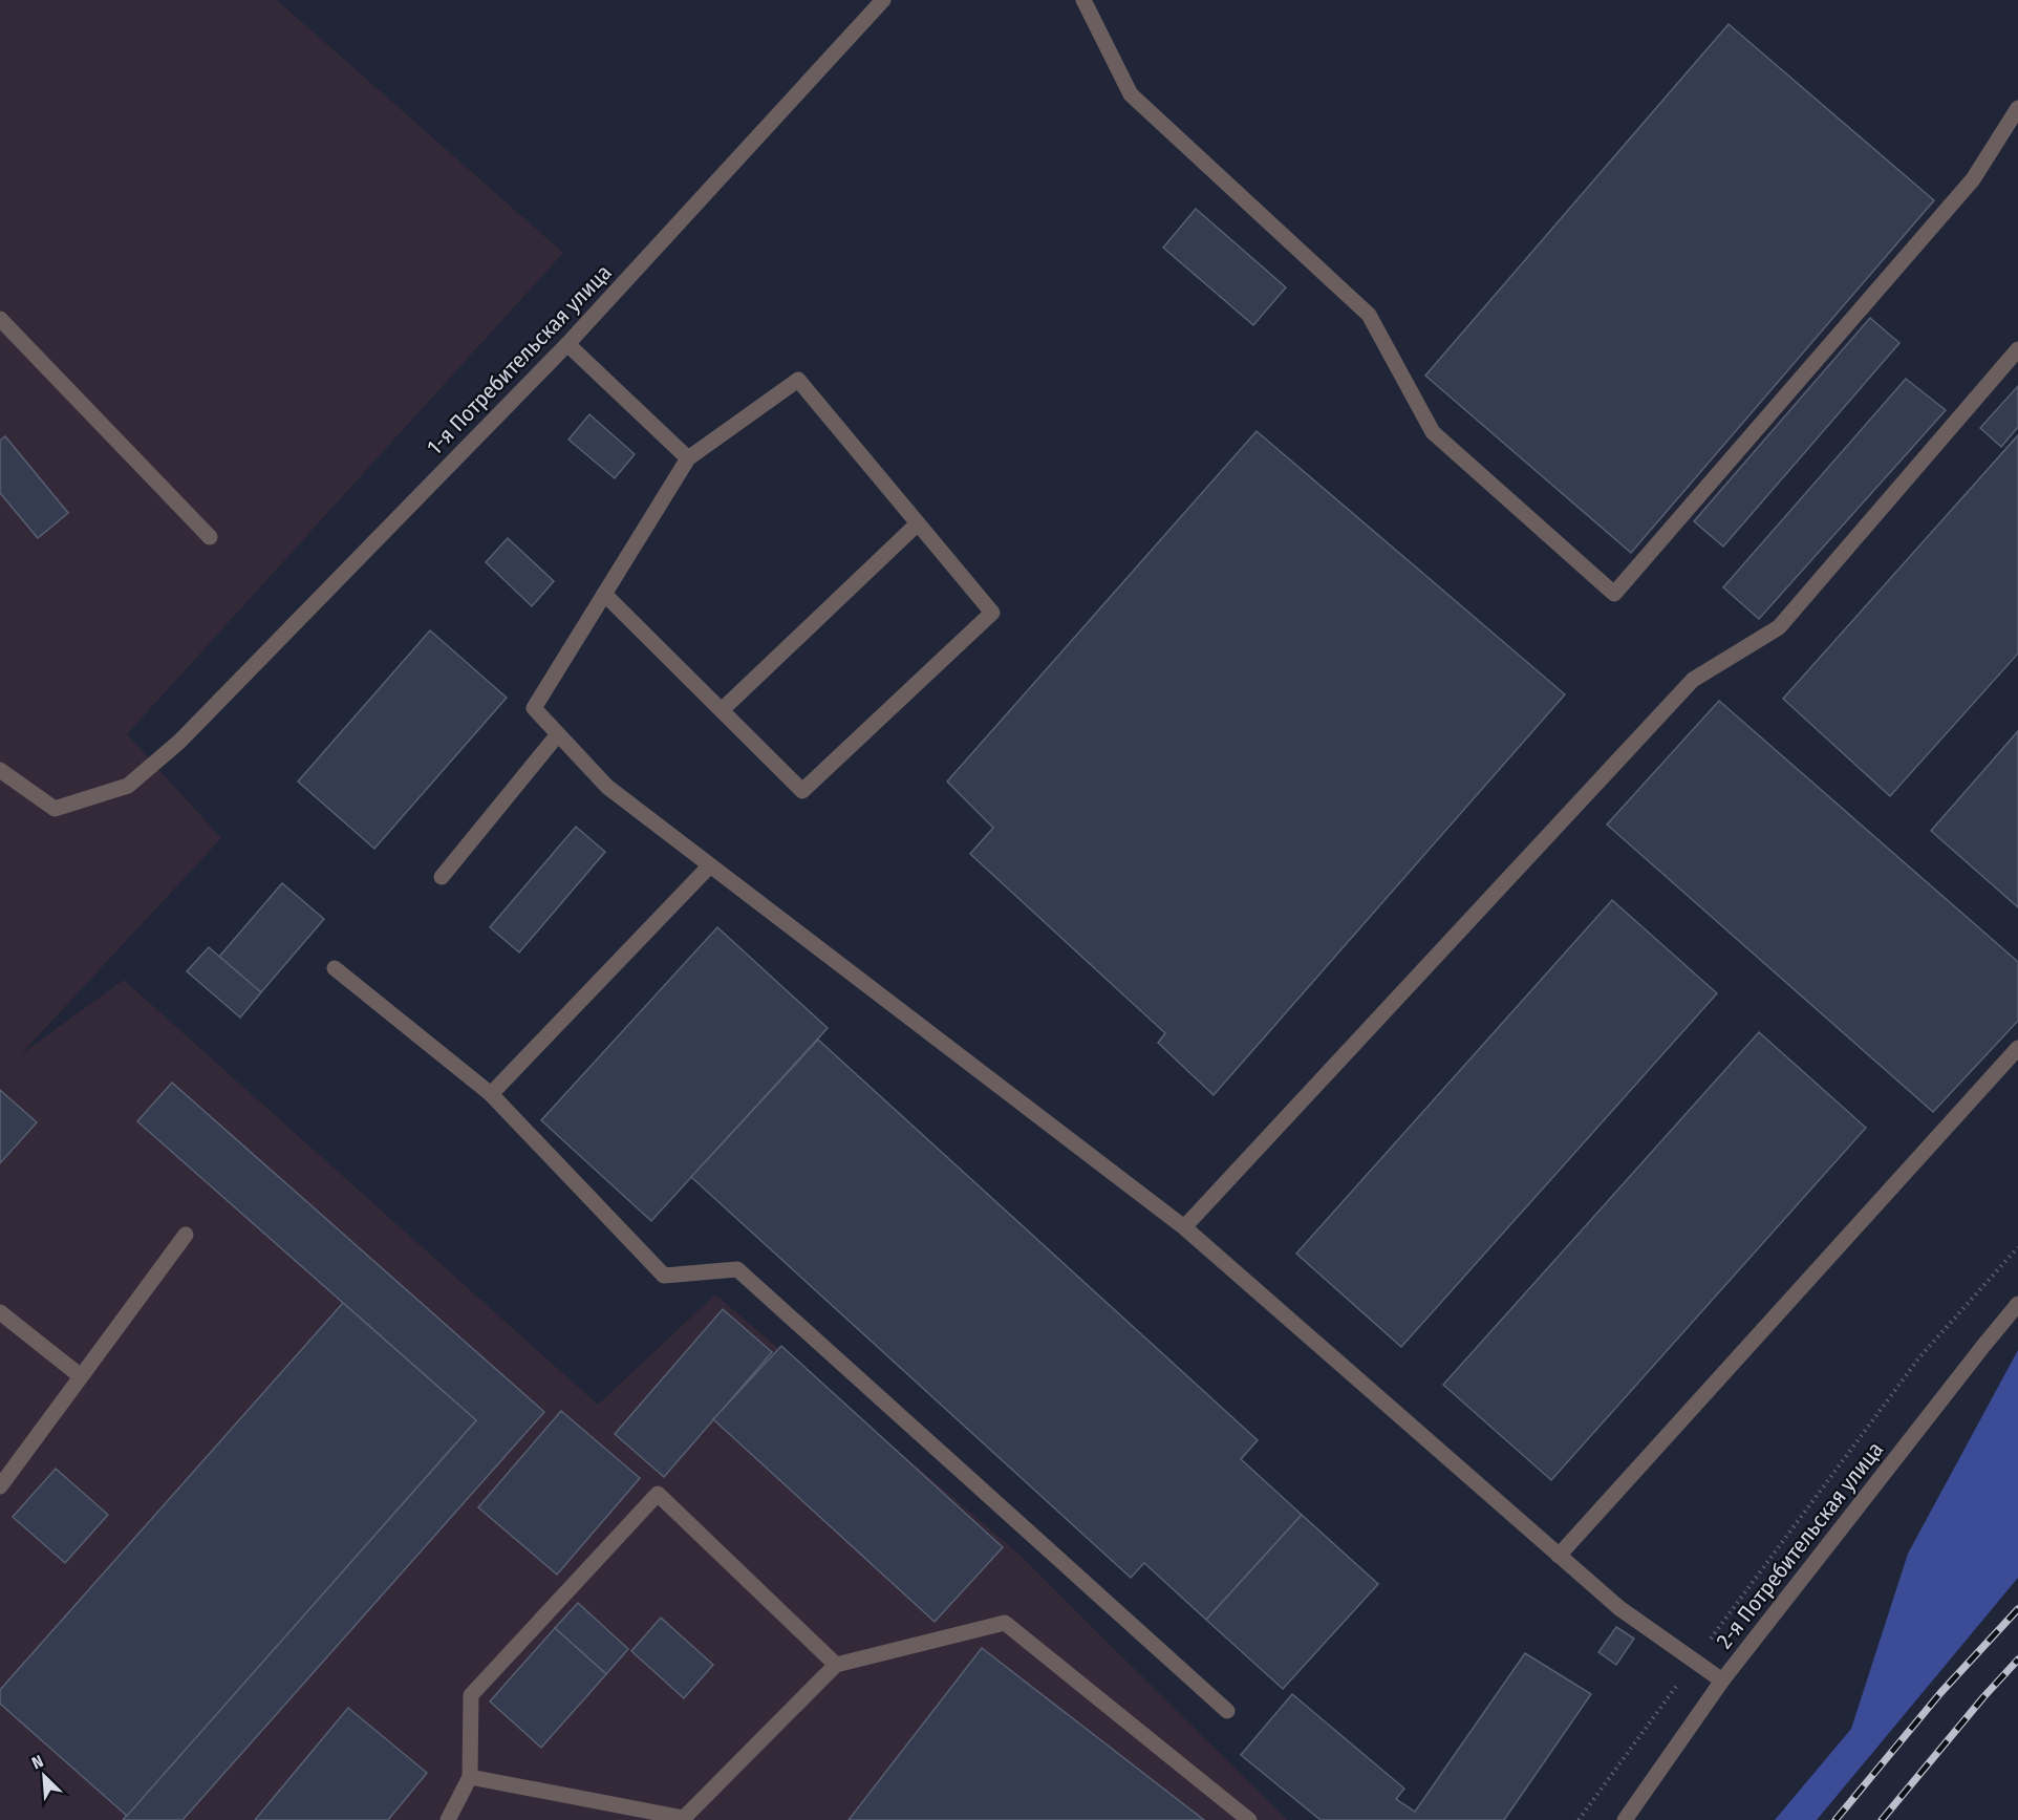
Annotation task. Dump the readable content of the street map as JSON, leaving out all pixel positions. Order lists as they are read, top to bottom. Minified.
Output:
{"streets":{"street":["1-я Потребительская улица","2-я Потребительская улица"]},"north":"top left"}
